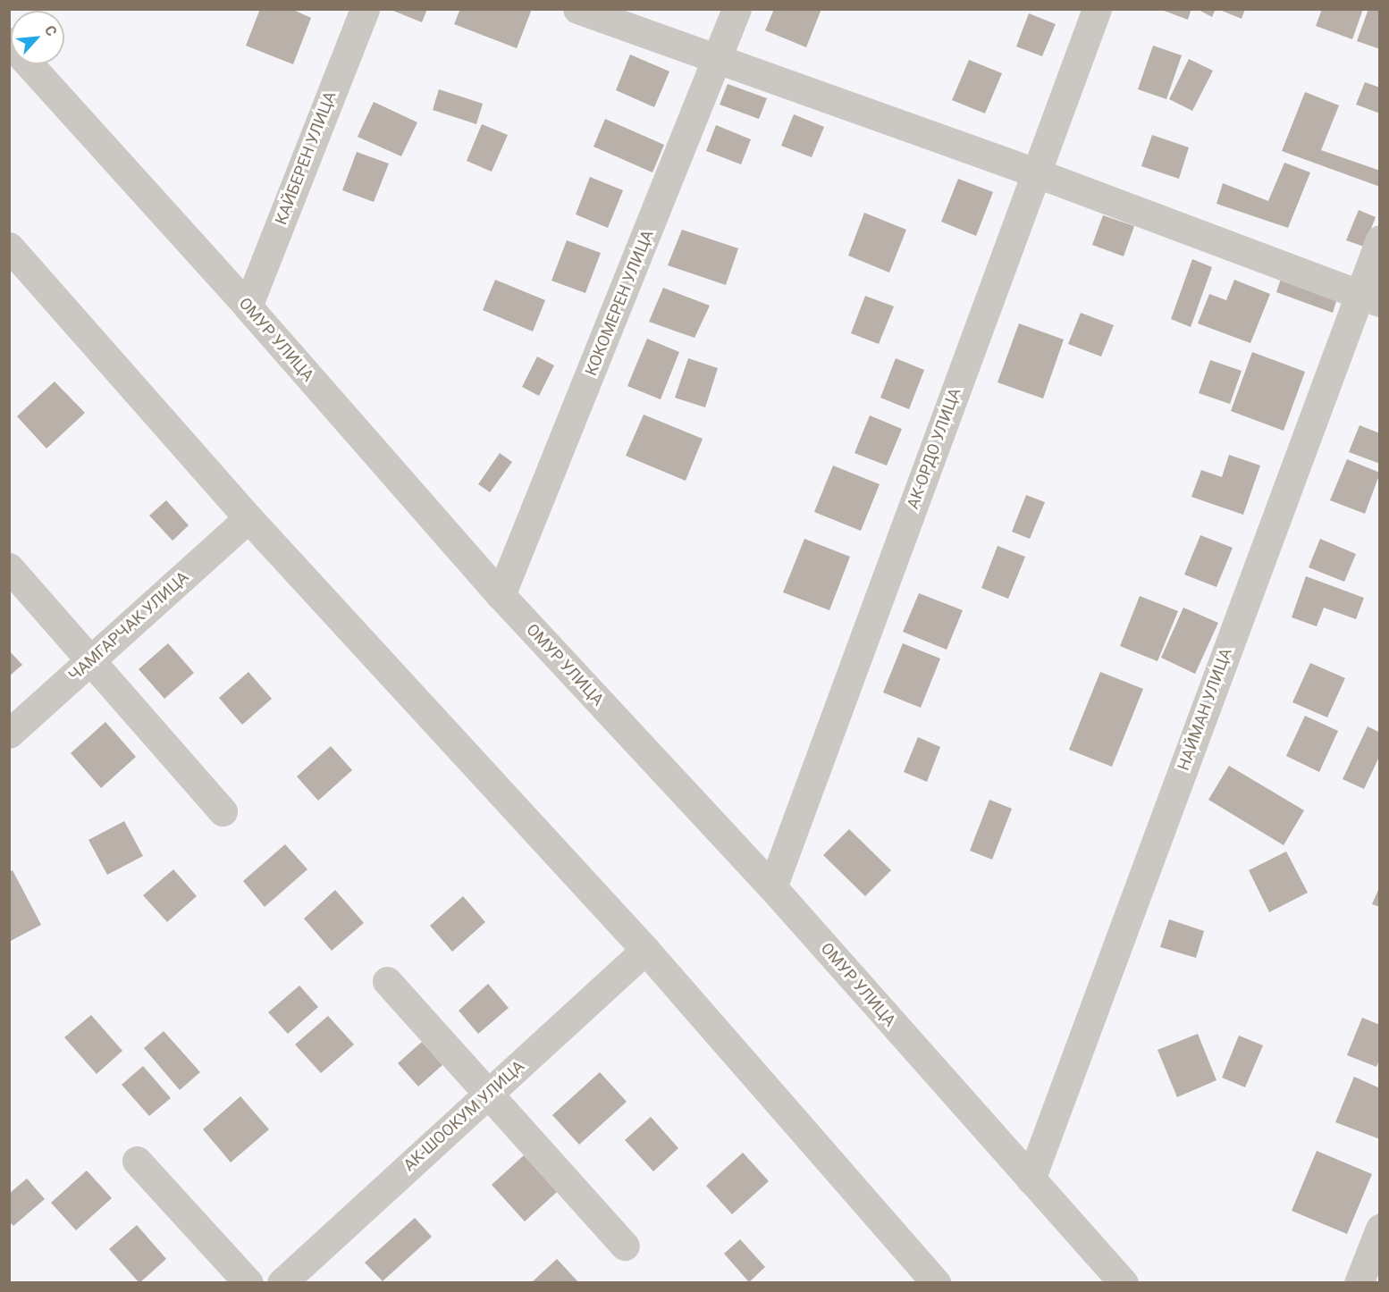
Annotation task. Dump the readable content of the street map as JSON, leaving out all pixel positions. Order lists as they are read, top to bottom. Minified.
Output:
{"streets":{"street":["КАЙБЕРЕН УЛИЦА","КОКОМЕРЕН УЛИЦА","ОМУР УЛИЦА","АК-ОРДО УЛИЦА","ЧАМГАРЧАК УЛИЦА","НАЙМАН УЛИЦА","АК-ШООКУМ УЛИЦА"]},"crossings":[["КАЙБЕРЕН УЛИЦА","ОМУР УЛИЦА"],["КОКОМЕРЕН УЛИЦА","ОМУР УЛИЦА"],["ОМУР УЛИЦА","АК-ОРДО УЛИЦА"],["ОМУР УЛИЦА","НАЙМАН УЛИЦА"]],"north":"top right"}
